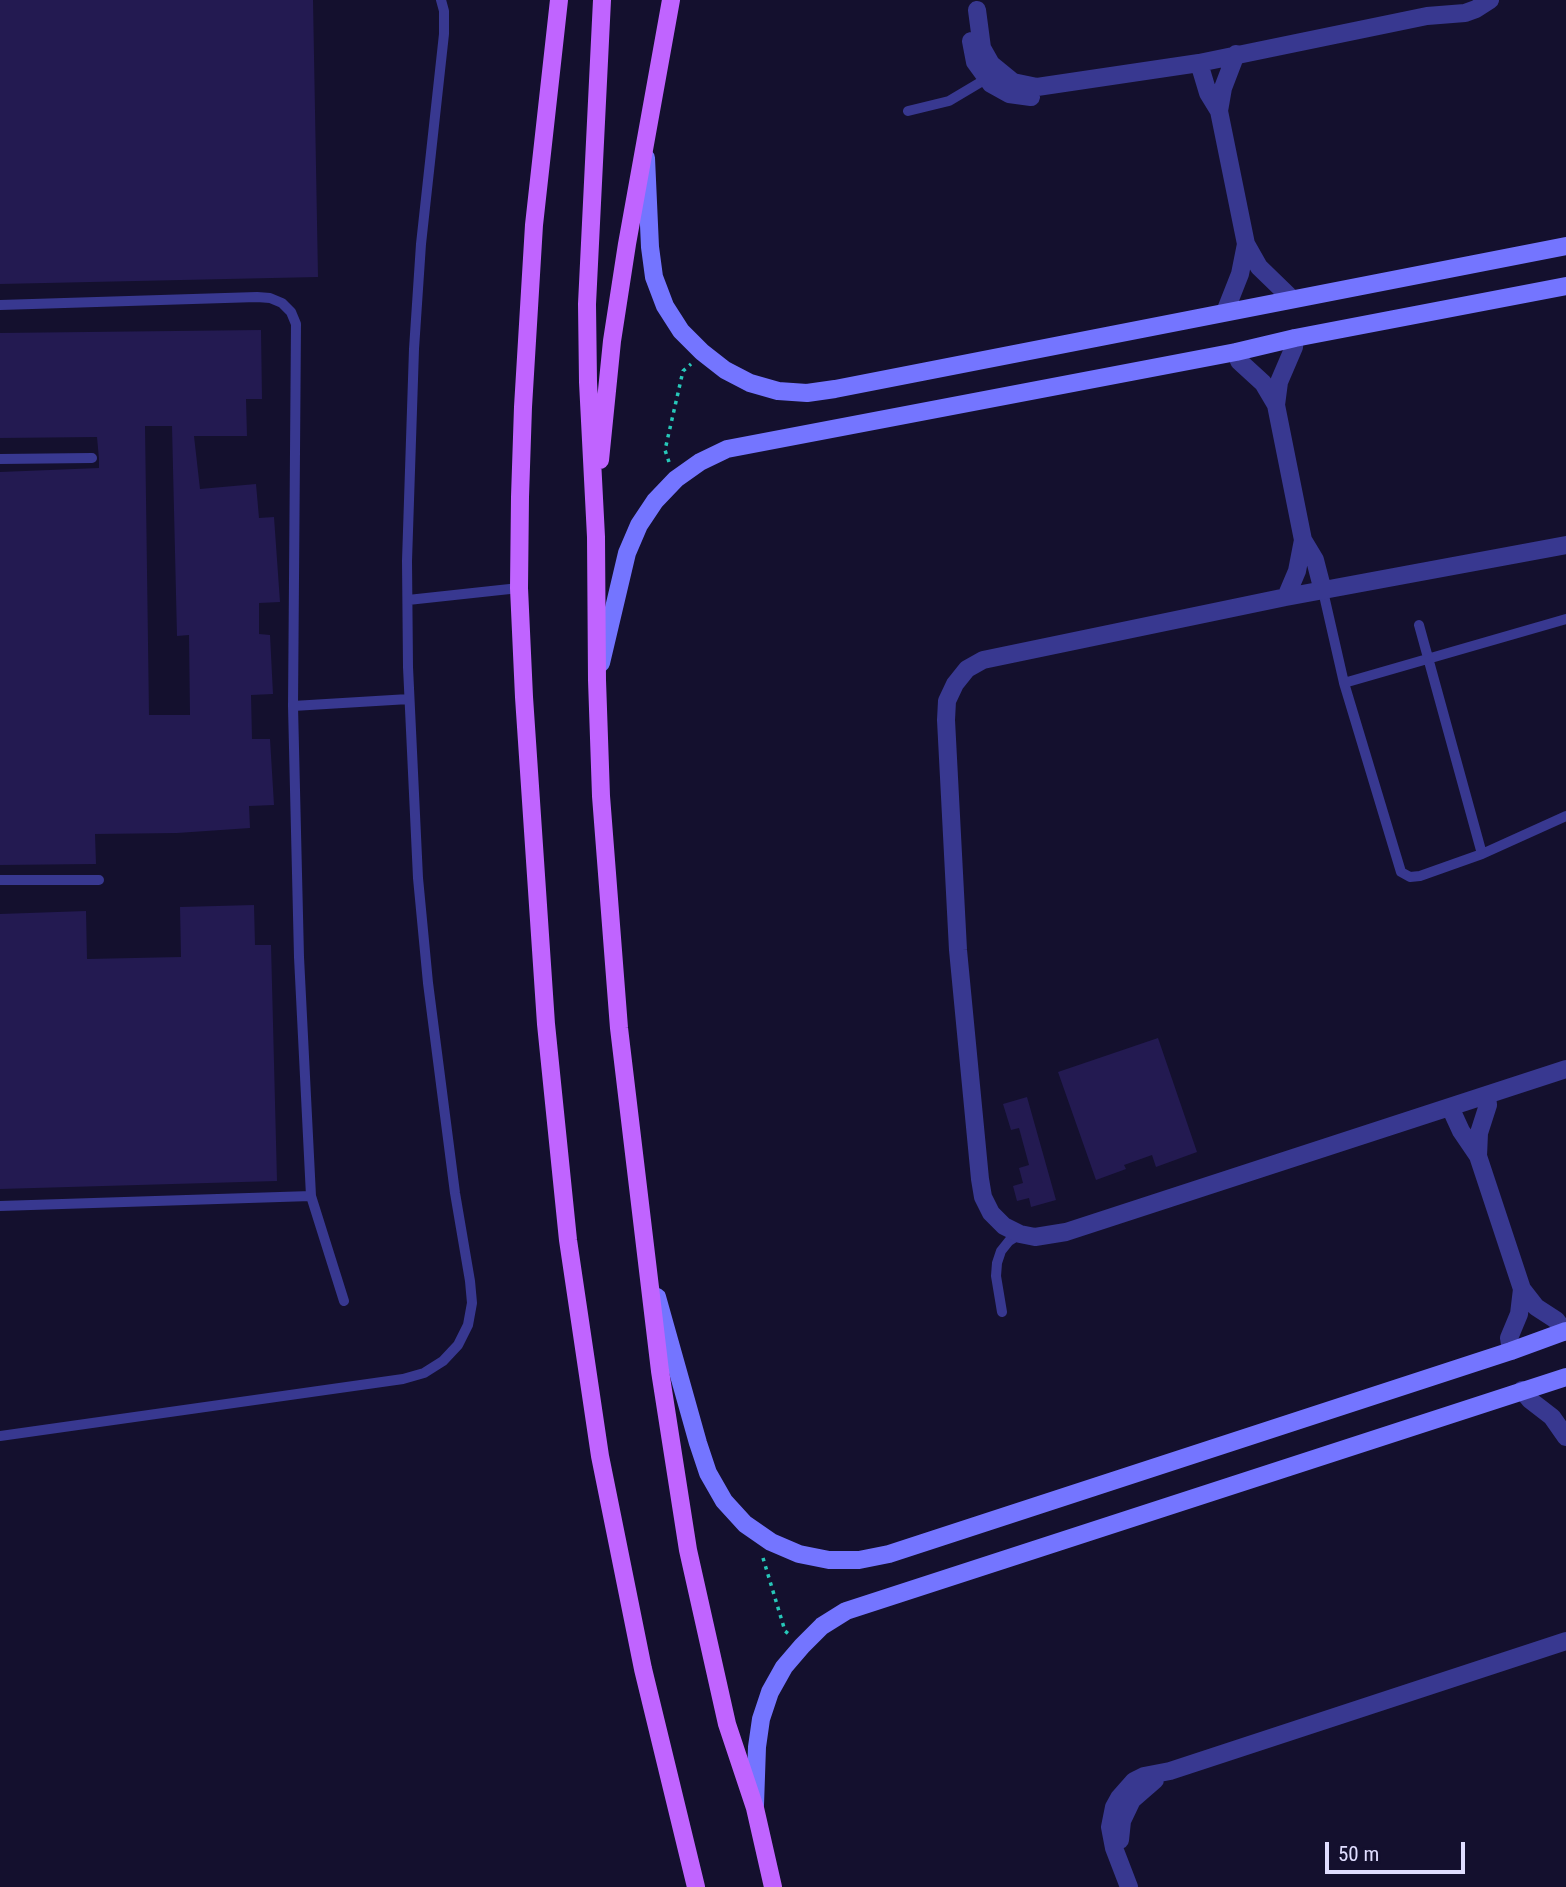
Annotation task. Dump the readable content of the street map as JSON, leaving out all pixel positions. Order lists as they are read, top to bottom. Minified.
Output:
{"scale_bar":"50 m"}
